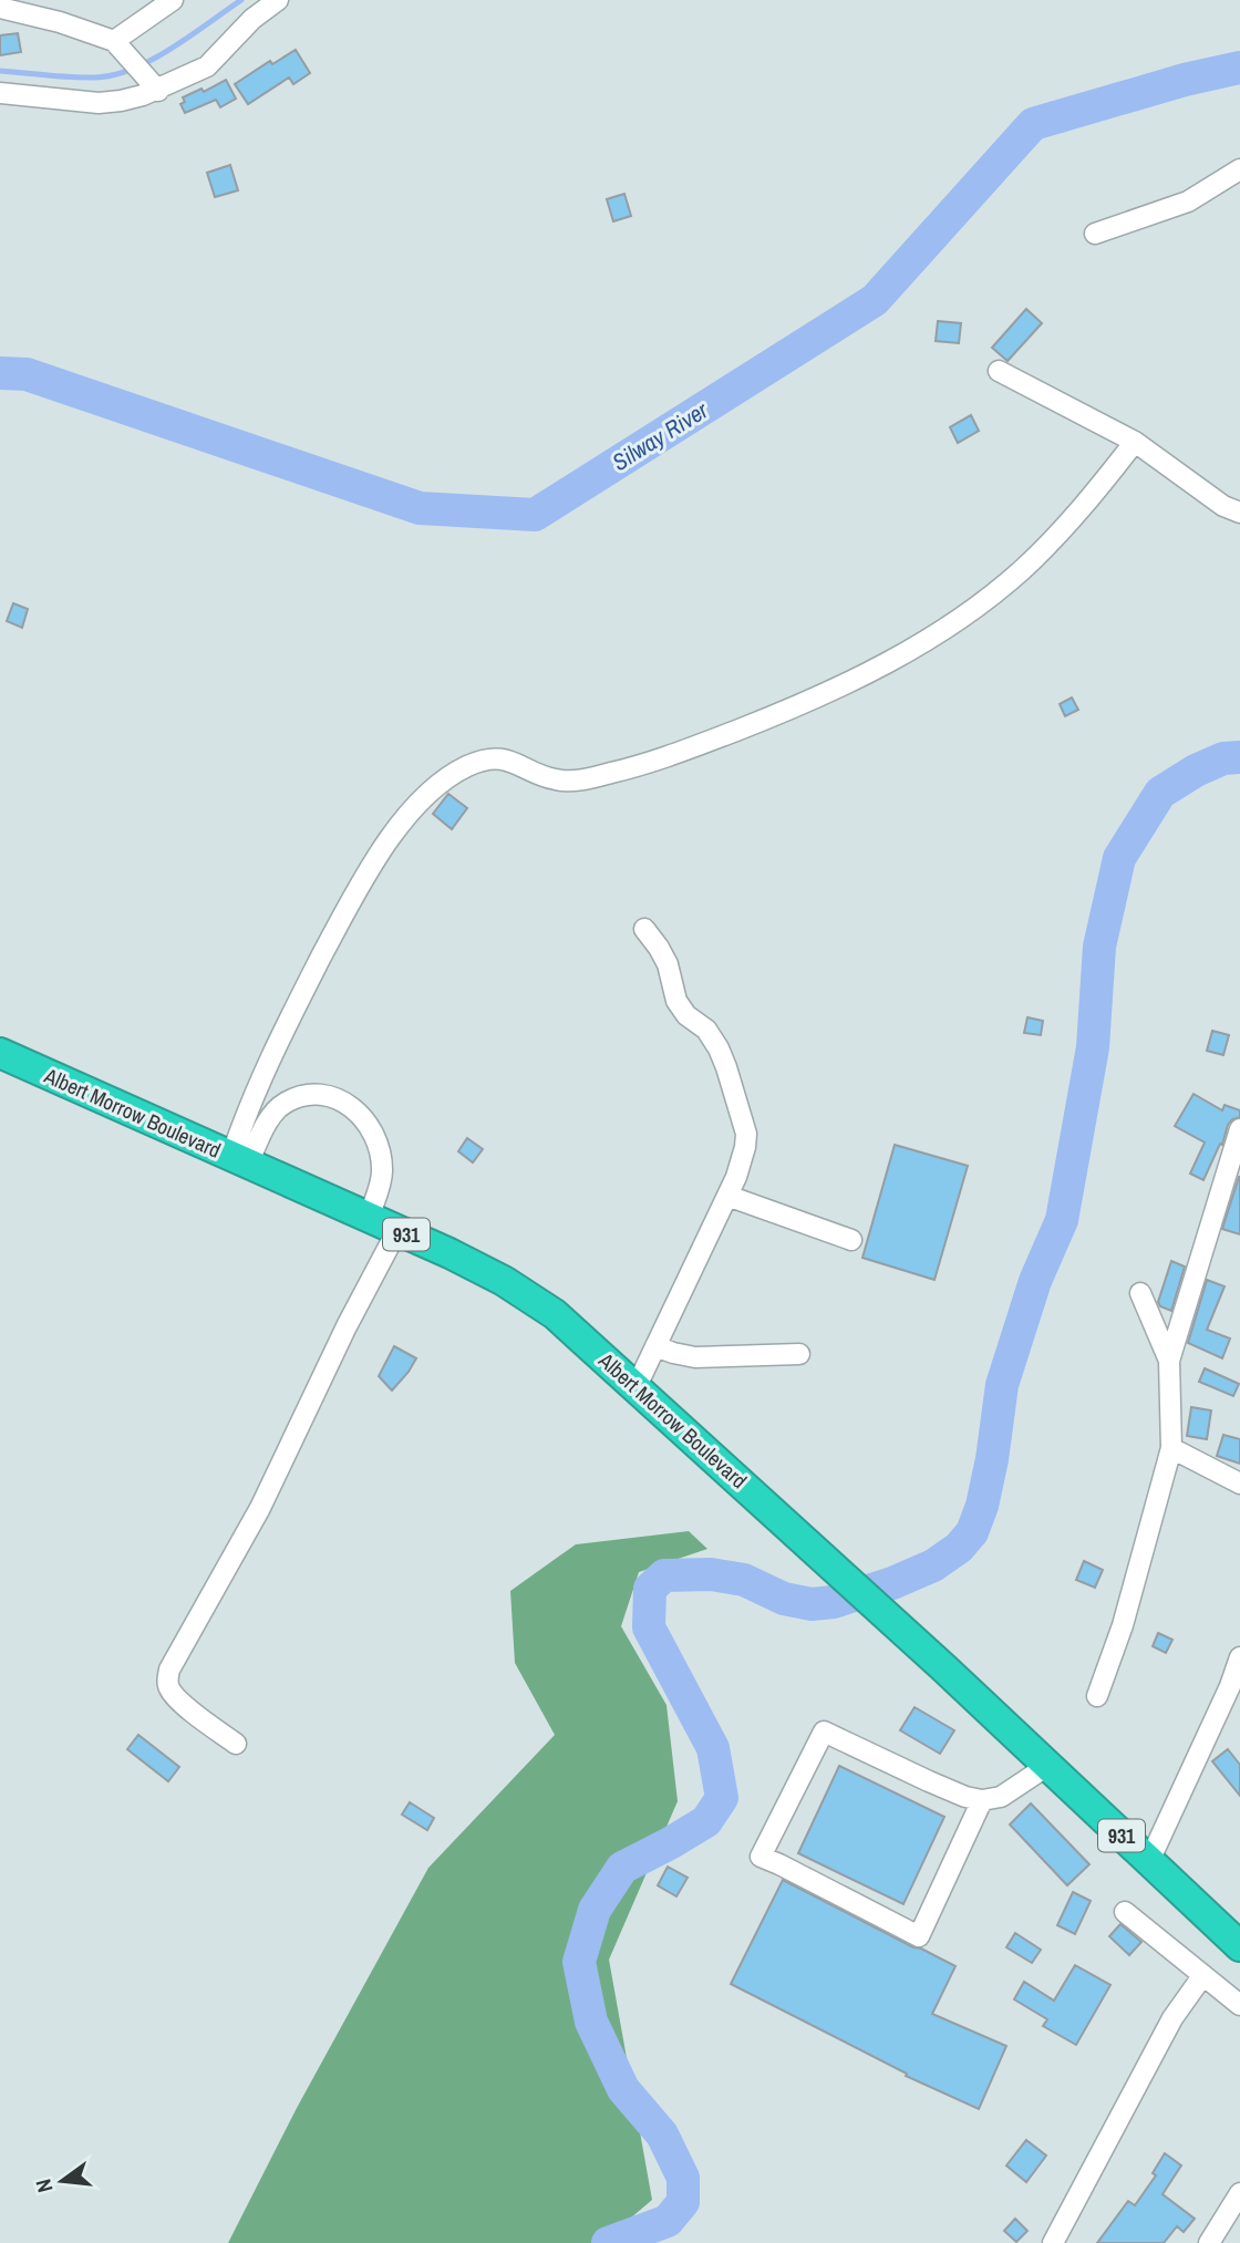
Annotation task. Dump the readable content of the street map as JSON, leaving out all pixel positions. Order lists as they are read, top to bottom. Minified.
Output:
{"streets":{"highway":["Albert Morrow Boulevard","931"]},"water":["Silway River"],"north":"left"}
